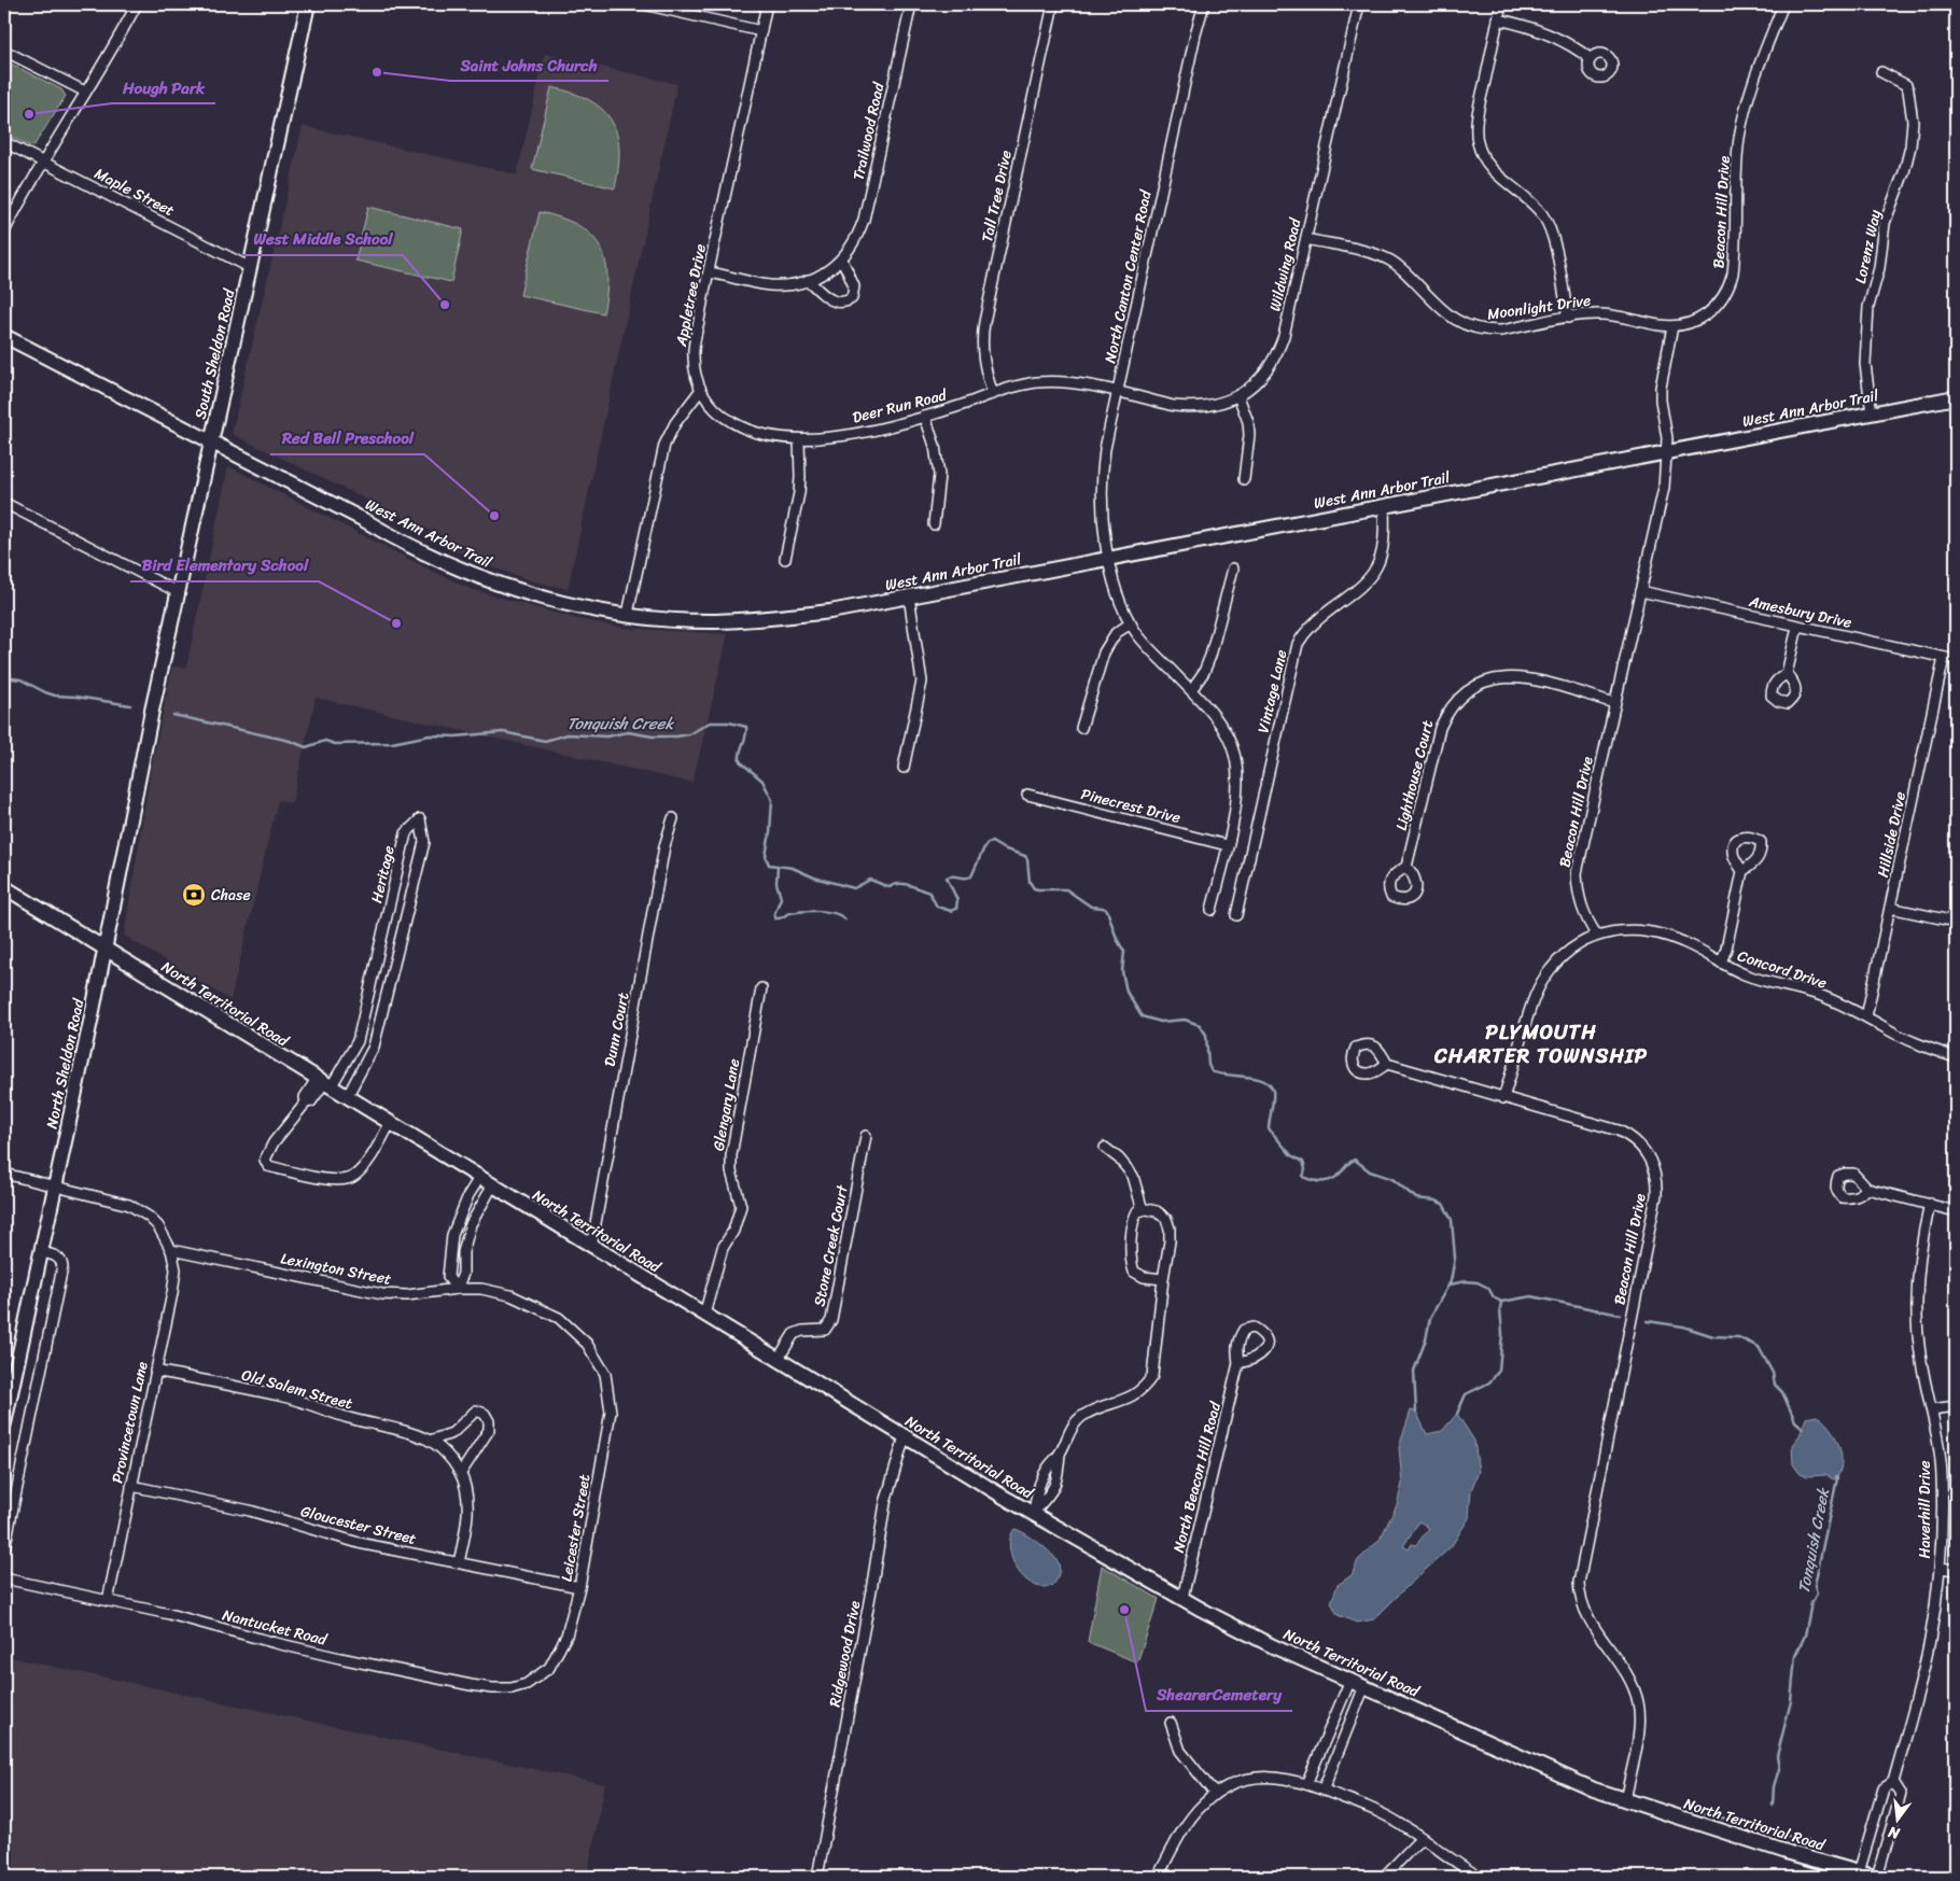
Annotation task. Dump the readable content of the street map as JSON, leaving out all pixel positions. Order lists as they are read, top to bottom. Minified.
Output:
{"streets":{"main road":["South Sheldon Road","West Ann Arbor Trail","North Territorial Road","North Sheldon Road"],"street":["Trailwood Road","Maple Street","Tall Tree Drive","Beacon Hill Drive","Lorenz Way","Wildwing Road","North Canton Center Road","Appletree Drive","Moonlight Drive","Deer Run Road","Amesbury Drive","Vintage Lane","Lighthouse Court","Pinecrest Drive","Hillside Drive","Heritage","Concord Drive","Dunn Court","Glengary Lane","Stone Creek Court","Lexington Street","Old Salem Street","Provincetown Lane","North Beacon Hill Road","Haverhill Drive","Gloucester Street","Leicester Street","Nantucket Road","Ridgewood Drive"]},"crossings":[["Trailwood Road","Appletree Drive"],["Maple Street","South Sheldon Road"],["Tall Tree Drive","Deer Run Road"],["Beacon Hill Drive","Moonlight Drive"],["Beacon Hill Drive","West Ann Arbor Trail"],["Beacon Hill Drive","Amesbury Drive"],["Beacon Hill Drive","Lighthouse Court"],["Beacon Hill Drive","Concord Drive"],["Beacon Hill Drive","North Territorial Road"],["Lorenz Way","West Ann Arbor Trail"],["Wildwing Road","North Canton Center Road"],["Wildwing Road","Moonlight Drive"],["Wildwing Road","Deer Run Road"],["North Canton Center Road","Deer Run Road"],["North Canton Center Road","West Ann Arbor Trail"],["Appletree Drive","Deer Run Road"],["South Sheldon Road","West Ann Arbor Trail"],["South Sheldon Road","North Sheldon Road"],["West Ann Arbor Trail","Vintage Lane"],["Amesbury Drive","Hillside Drive"],["Hillside Drive","Concord Drive"],["Heritage","North Territorial Road"],["North Territorial Road","Dunn Court"],["North Territorial Road","North Sheldon Road"],["North Territorial Road","Glengary Lane"],["North Territorial Road","Stone Creek Court"],["North Territorial Road","North Beacon Hill Road"],["North Territorial Road","Haverhill Drive"],["North Territorial Road","Ridgewood Drive"],["Lexington Street","Provincetown Lane"],["Lexington Street","Leicester Street"],["Old Salem Street","Provincetown Lane"],["Old Salem Street","Gloucester Street"],["Provincetown Lane","Gloucester Street"],["Provincetown Lane","Nantucket Road"],["Gloucester Street","Leicester Street"],["Leicester Street","Nantucket Road"]],"districts":["PLYMOUTH CHARTER TOWNSHIP"],"water":["Tonquish Creek"],"places":{"other":["Saint Johns Church","Hough Park","West Middle School","Red Bell Preschool","Bird Elementary School","ShearerCemetery"],"bank":["Chase"]},"north":"bottom"}
